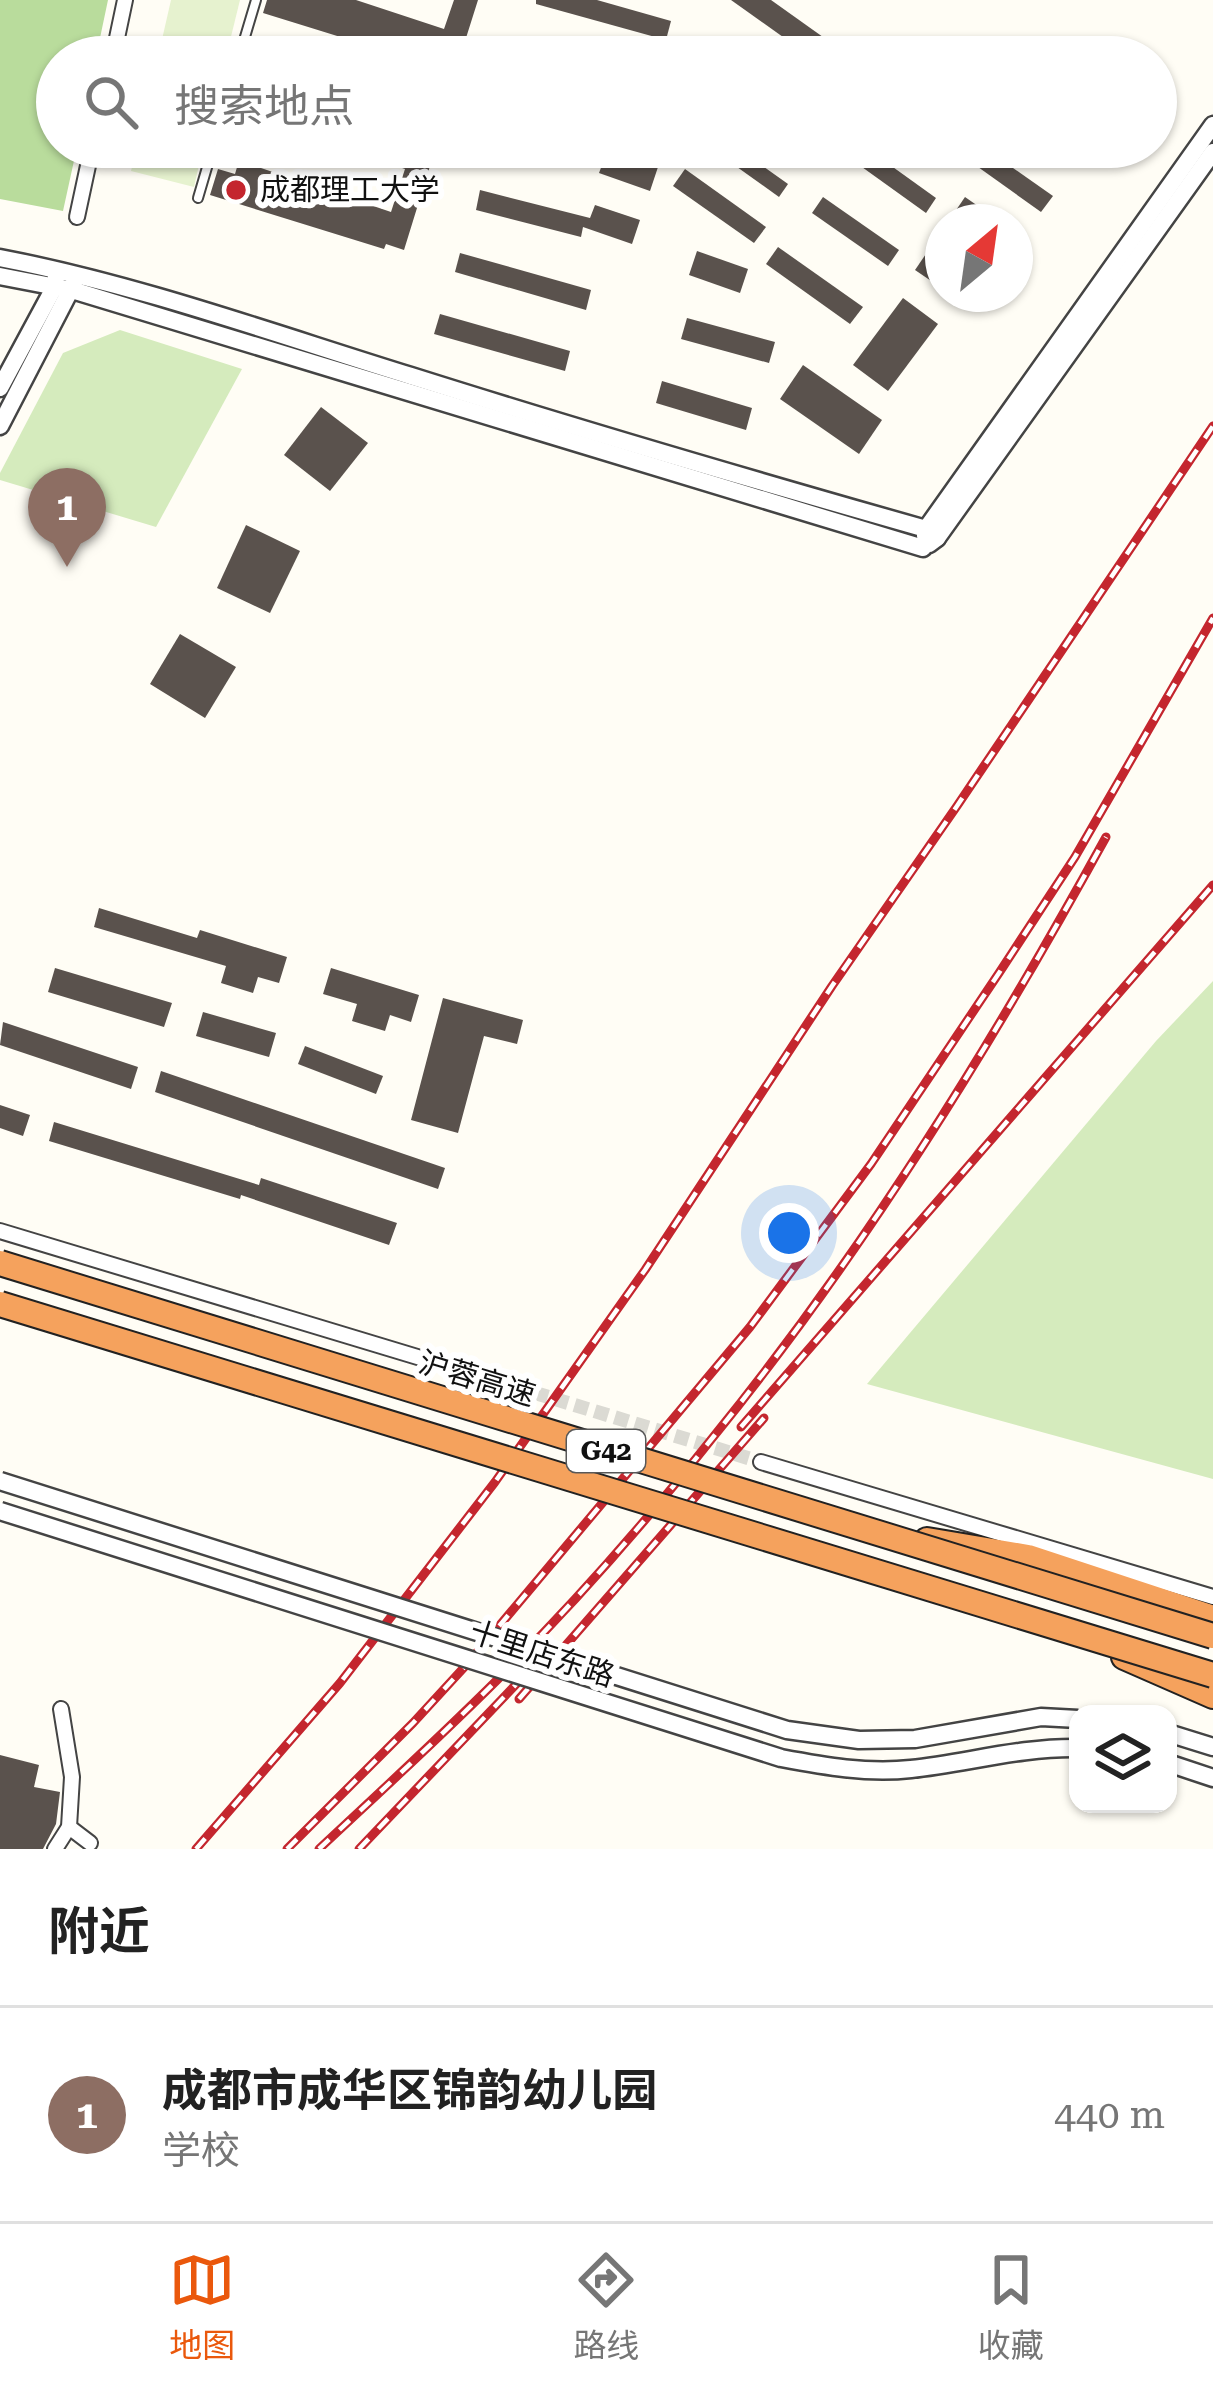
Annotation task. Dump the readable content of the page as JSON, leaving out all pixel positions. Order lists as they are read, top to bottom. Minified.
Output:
{"streets":{"highway":["沪蓉高速","G42"],"street":["十里店东路"]},"places":["成都理工大学"],"north":"top right","page":{"search":"搜索地点","pins":"1","heading":"附近","list":[{"mark":"1","name":"成都市成华区锦韵幼儿园","note":"学校","value":"440 m"}],"nav":["地图","路线","收藏"]}}
